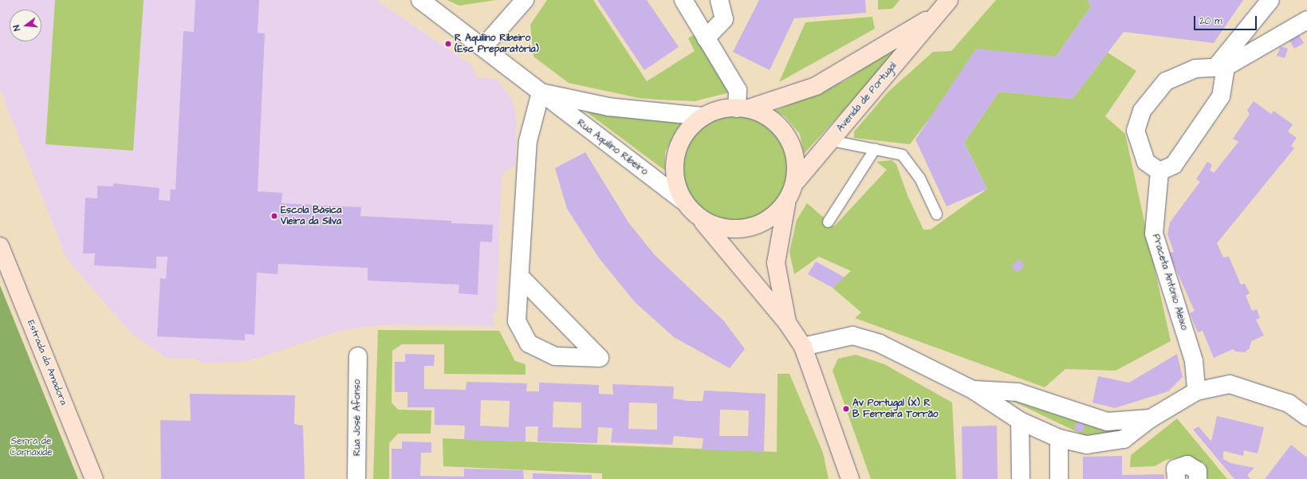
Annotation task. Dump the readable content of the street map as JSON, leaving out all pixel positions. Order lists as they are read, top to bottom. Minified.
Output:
{"streets":{"street":["Avenida de Portugal","Rua Aquilino Ribeiro","Praceta António Aleixo","Estrada da Amadora","Rua José Afonso"]},"parks":["Serra de Carnaxide"],"places":["R Aquilino Ribeiro (Esc Preparatória)","Escola Básica Vieira da Silva","Av Portugal (X) R B Ferreira Torrão"],"scale_bar":"20 m","north":"left"}
